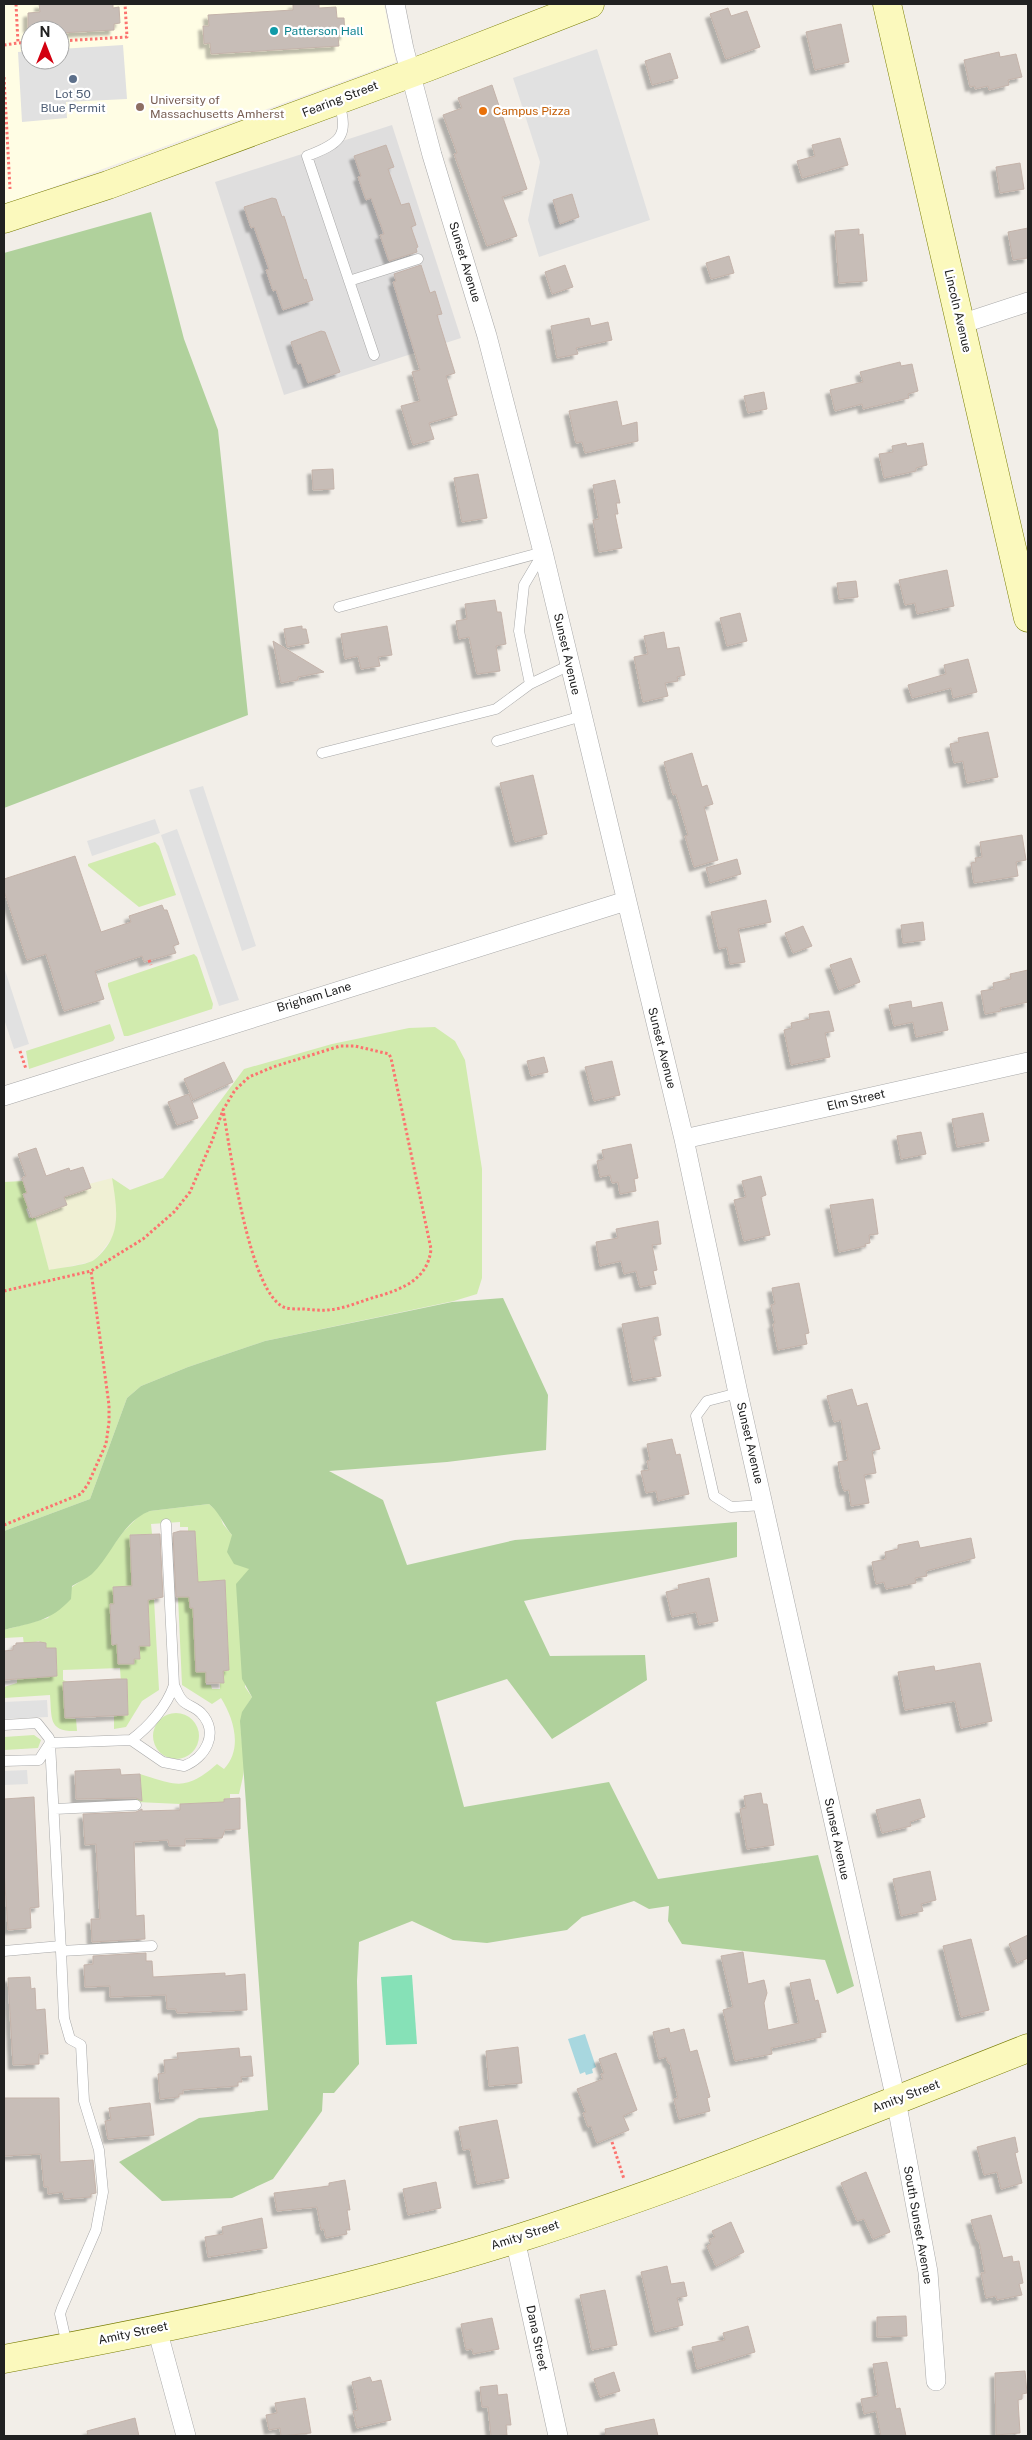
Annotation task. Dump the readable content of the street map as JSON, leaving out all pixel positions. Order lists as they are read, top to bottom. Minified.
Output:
{"streets":{"street":["Fearing Street","Sunset Avenue","Lincoln Avenue","Brigham Lane","Elm Street","Amity Street","South Sunset Avenue","Dana Street"]},"crossings":[["Fearing Street","Sunset Avenue"],["Sunset Avenue","Brigham Lane"],["Sunset Avenue","Elm Street"],["Sunset Avenue","Amity Street"],["Sunset Avenue","South Sunset Avenue"],["Amity Street","South Sunset Avenue"],["Amity Street","Dana Street"]],"places":["Patterson Hall","Lot 50 Blue Permit","University of Massachusetts Amherst","Campus Pizza"],"north":"top"}
